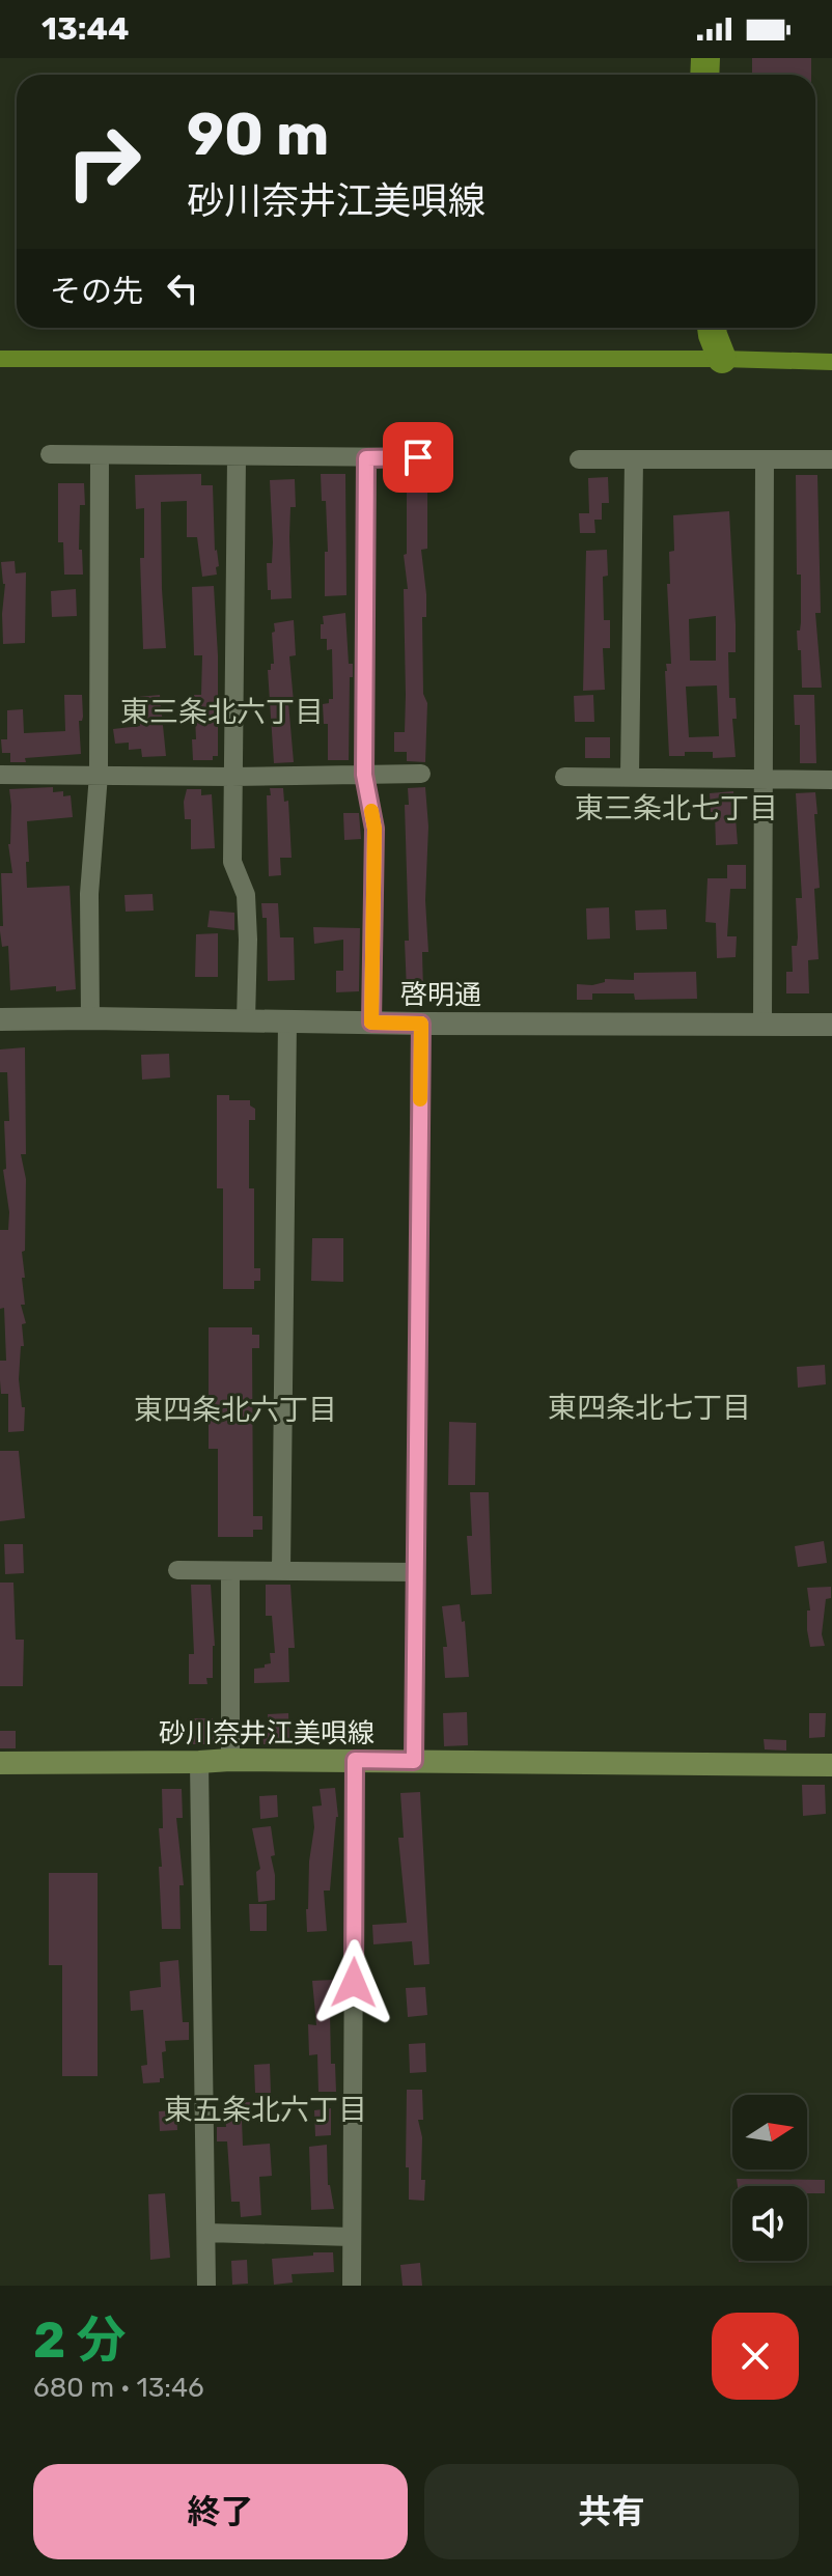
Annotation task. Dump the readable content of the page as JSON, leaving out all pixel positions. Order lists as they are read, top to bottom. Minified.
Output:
{"streets":{"main road":["砂川奈井江美唄線"],"street":["啓明通"]},"districts":["東三条北六丁目","東三条北七丁目","東四条北七丁目","東四条北六丁目","東五条北六丁目"],"north":"right","page":{"status":"13:44","turn":["90 m","砂川奈井江美唄線"],"then":"その先","heading":["2 分","680 m · 13:46"],"buttons":["終了","共有"]}}
